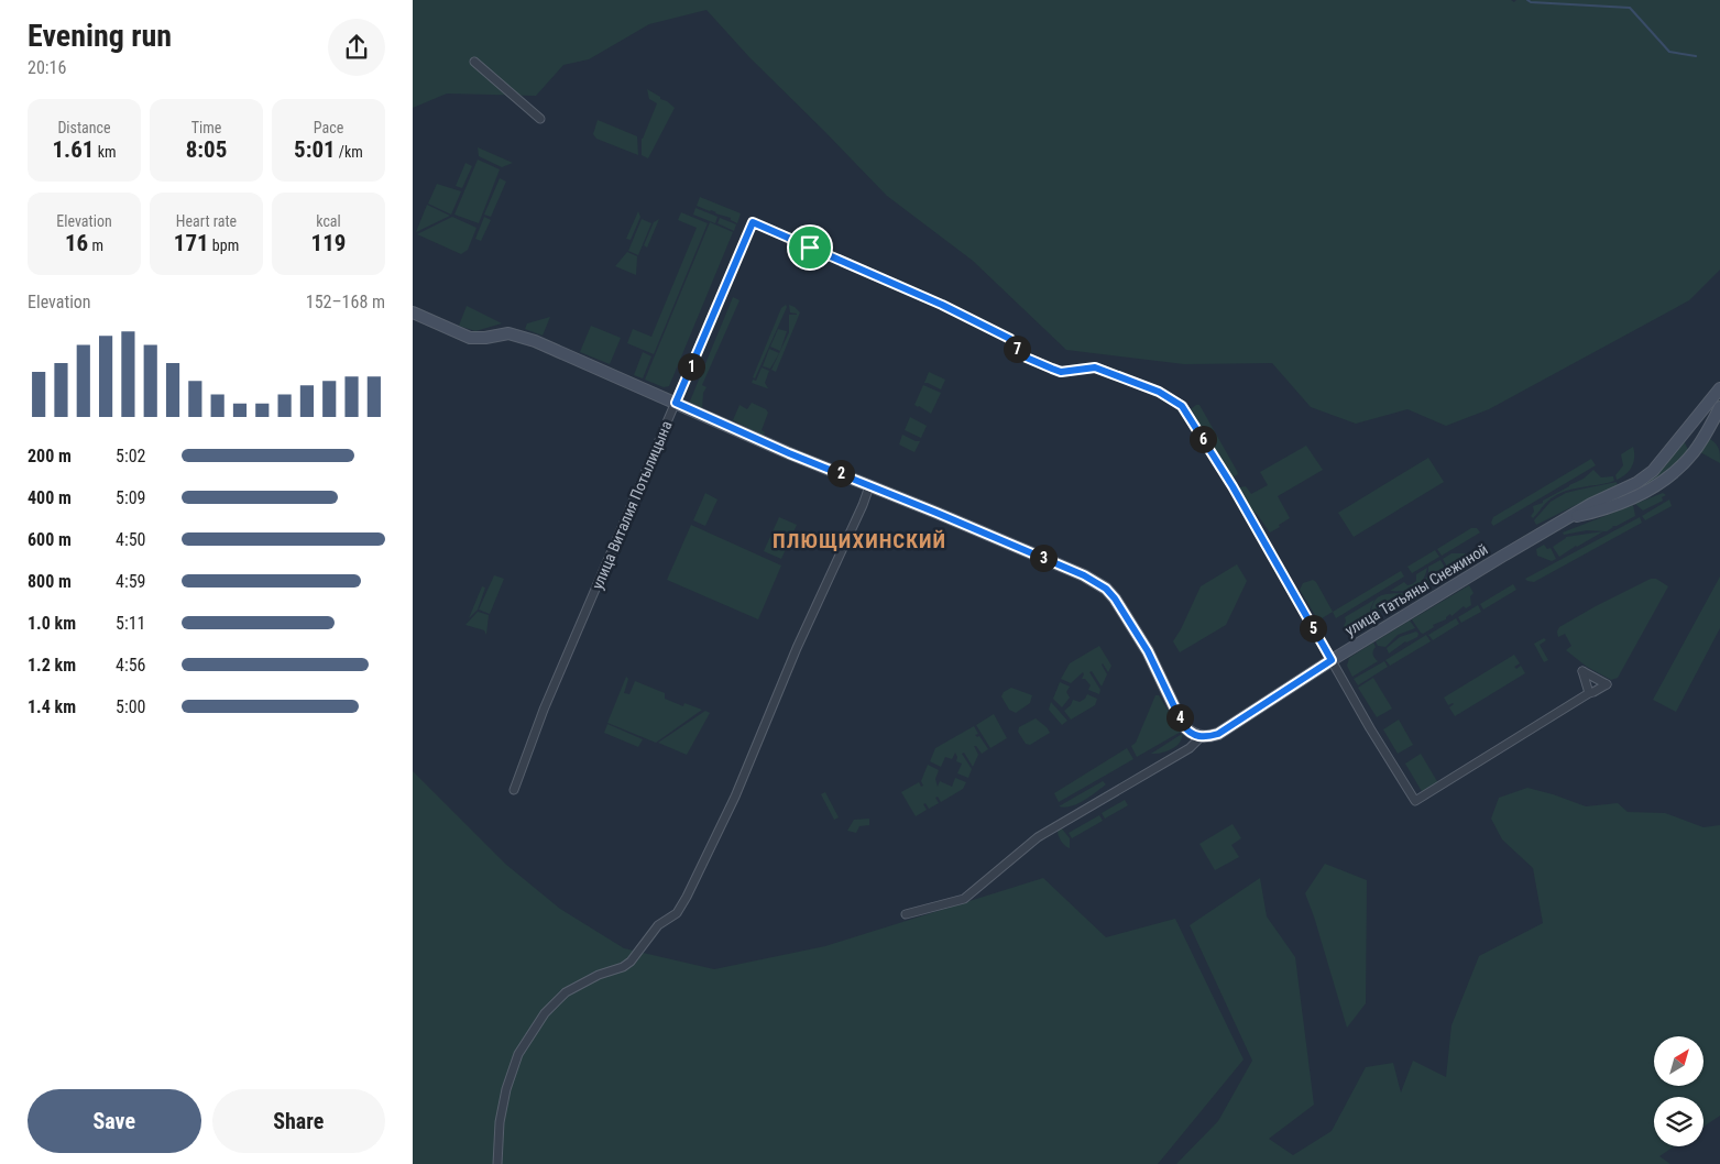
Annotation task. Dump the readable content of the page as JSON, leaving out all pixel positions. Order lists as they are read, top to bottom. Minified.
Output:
{"streets":{"street":["улица Виталия Потылицына","улица Татьяны Снежиной"]},"crossings":[["улица Виталия Потылицына","улица Татьяны Снежиной"]],"districts":["ПЛЮЩИХИНСКИЙ"],"north":"top right","page":{"heading":["Evening run","20:16"],"stats":[["Distance","1.61 km"],["Time","8:05"],["Pace","5:01 /km"],["Elevation","16 m"],["Heart rate","171 bpm"],["kcal","119"]],"chart":["Elevation","152–168 m"],"pins":["7","1","6","2","3","5","4"],"list":[{"name":"200 m","note":"5:02"},{"name":"400 m","note":"5:09"},{"name":"600 m","note":"4:50"},{"name":"800 m","note":"4:59"},{"name":"1.0 km","note":"5:11"},{"name":"1.2 km","note":"4:56"},{"name":"1.4 km","note":"5:00"}],"buttons":["Save","Share"]}}
